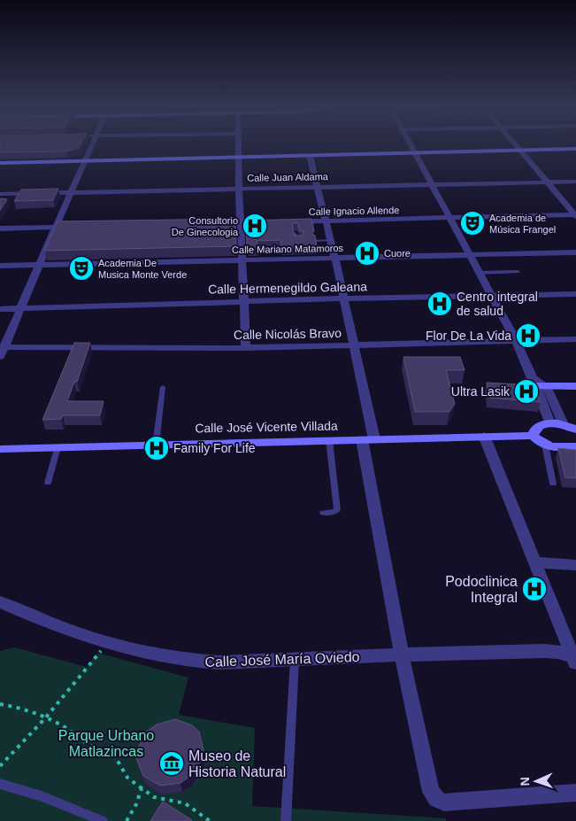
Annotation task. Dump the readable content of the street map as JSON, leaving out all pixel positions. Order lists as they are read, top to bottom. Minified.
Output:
{"streets":{"main road":["Calle José Vicente Villada"],"street":["Calle Juan Aldama","Calle Ignacio Allende","Calle Mariano Matamoros","Calle Hermenegildo Galeana","Calle Nicolás Bravo","Calle José María Oviedo"]},"parks":["Parque Urbano Matlazincas"],"places":{"theatre":["Academia de Música Frangel","Academia De Musica Monte Verde"],"hospital":["Consultorio De Ginecologia","Cuore","Centro integral de salud","Flor De La Vida","Ultra Lasik","Family For Life","Podoclinica Integral"],"museum":["Museo de Historia Natural"]},"north":"left"}
